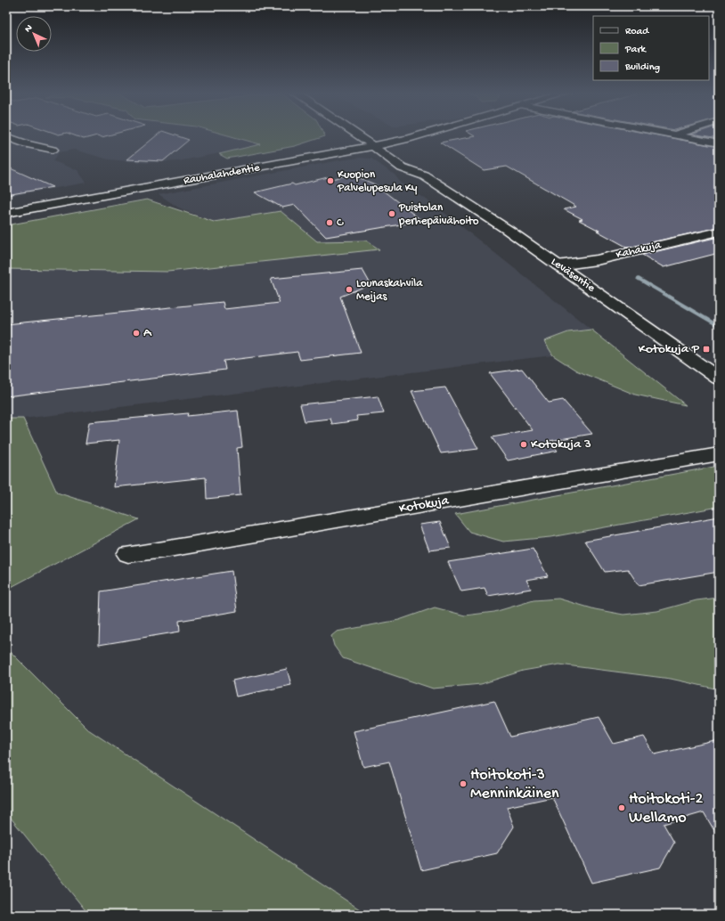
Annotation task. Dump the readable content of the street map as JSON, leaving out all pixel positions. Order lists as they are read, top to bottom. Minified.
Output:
{"streets":{"main road":["Rauhalahdentie","Kahakuja","Leväsentie","Kotokuja"]},"crossings":[["Rauhalahdentie","Leväsentie"],["Kahakuja","Leväsentie"]],"places":{"other":["Kuopion Palvelupesula Ky","Puistolan perhepäivähoito","C","Lounaskahvila Meijas","A","Kotokuja 3","Hoitokoti-3 Menninkäinen","Hoitokoti-2 Wellamo"],"transit":["Kotokuja P"]},"legend":["Road","Park","Building"],"north":"top left"}
